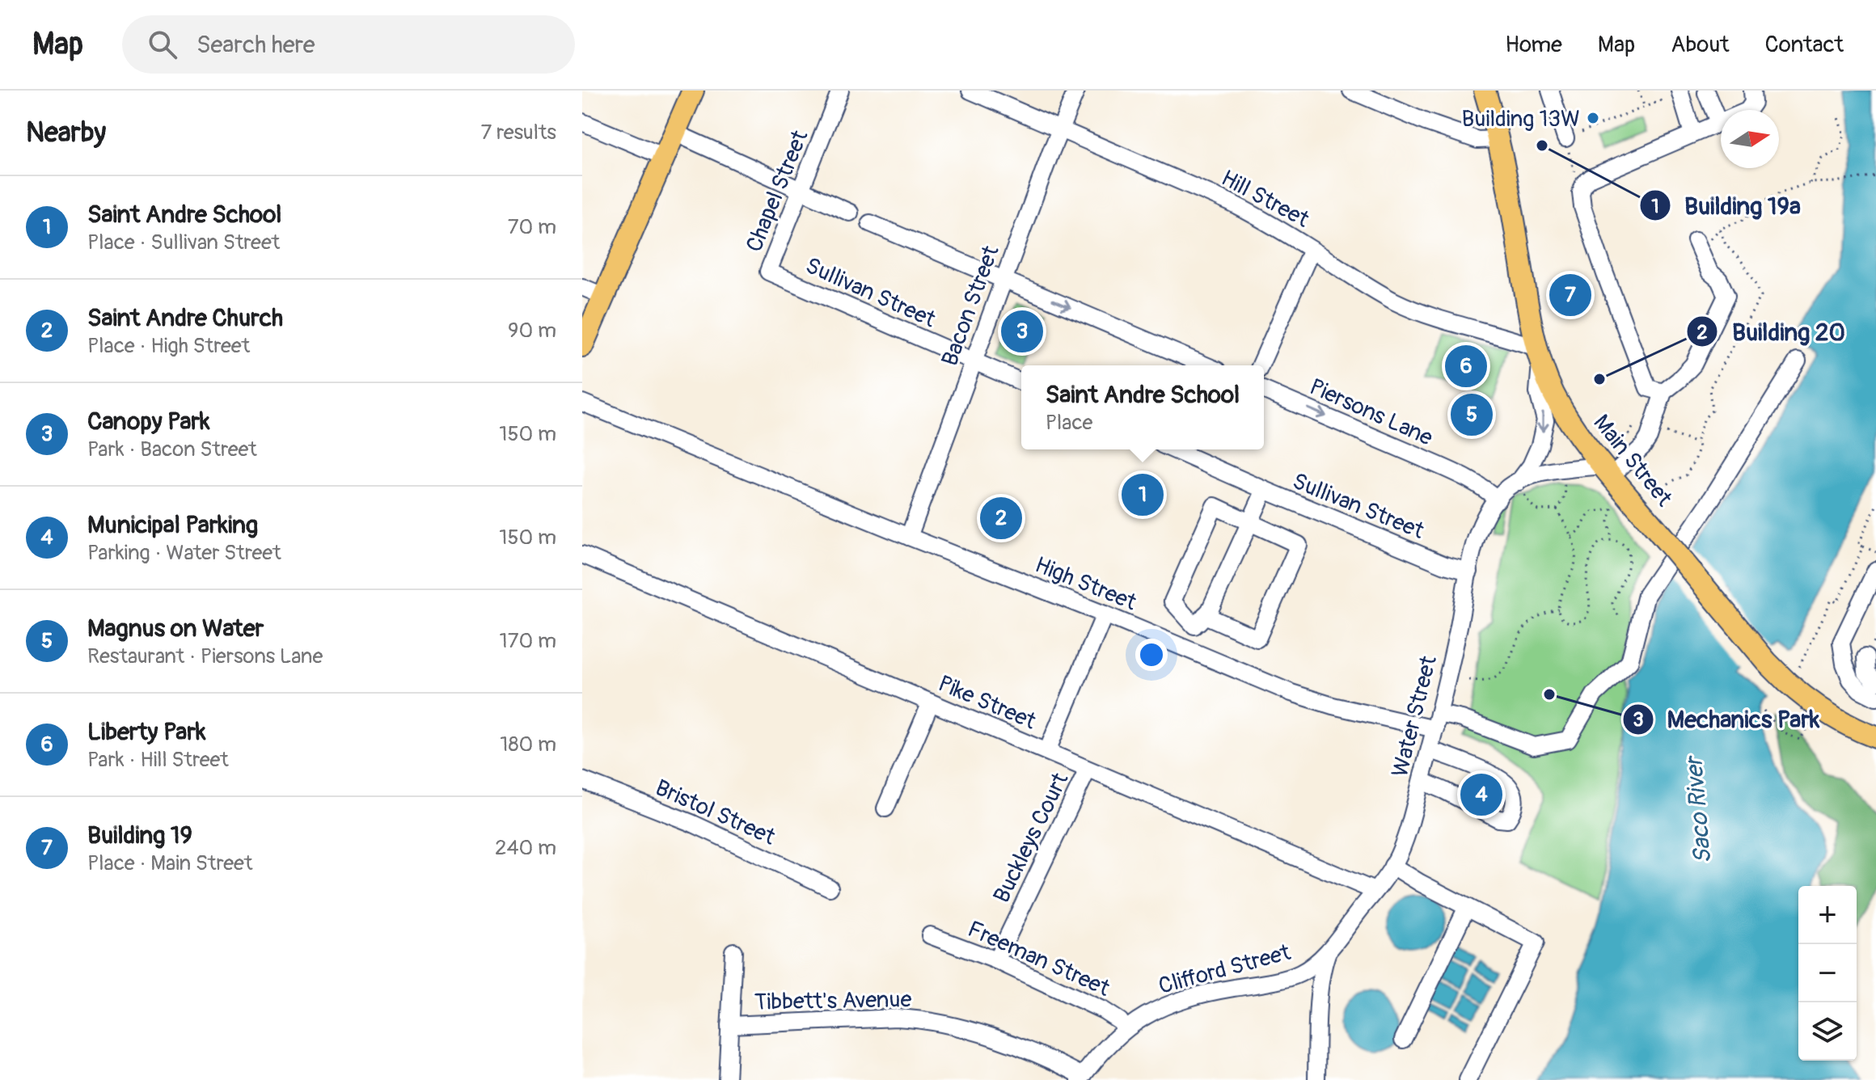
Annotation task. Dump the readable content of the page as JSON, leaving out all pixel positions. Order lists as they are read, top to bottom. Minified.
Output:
{"streets":{"main road":["Main Street"],"street":["Chapel Street","Hill Street","Sullivan Street","Bacon Street","Piersons Lane","High Street","Pike Street","Water Street","Bristol Street","Buckleys Court","Freeman Street","Clifford Street","Tibbett's Avenue"]},"crossings":[["Chapel Street","Sullivan Street"],["Hill Street","Bacon Street"],["Hill Street","Main Street"],["Sullivan Street","Bacon Street"],["Sullivan Street","Water Street"],["Bacon Street","High Street"],["Piersons Lane","Water Street"],["High Street","Water Street"],["Pike Street","Water Street"],["Pike Street","Buckleys Court"],["Water Street","Clifford Street"],["Buckleys Court","Freeman Street"],["Freeman Street","Clifford Street"],["Clifford Street","Tibbett's Avenue"]],"one_way":["Piersons Lane"],"water":["Saco River"],"places":["Building 13W","Building 19a","Building 20","Mechanics Park"],"north":"right","page":{"header":"Map","search":"Search here","nav":["Home","Map","About","Contact"],"heading":["Nearby","7 results"],"list":[{"mark":"1","name":"Saint Andre School","note":"Place · Sullivan Street","value":"70 m"},{"mark":"2","name":"Saint Andre Church","note":"Place · High Street","value":"90 m"},{"mark":"3","name":"Canopy Park","note":"Park · Bacon Street","value":"150 m"},{"mark":"4","name":"Municipal Parking","note":"Parking · Water Street","value":"150 m"},{"mark":"5","name":"Magnus on Water","note":"Restaurant · Piersons Lane","value":"170 m"},{"mark":"6","name":"Liberty Park","note":"Park · Hill Street","value":"180 m"},{"mark":"7","name":"Building 19","note":"Place · Main Street","value":"240 m"}],"pins":["7","3","6","5","1","2","4"],"popup":["Saint Andre School","Place"],"map_buttons":["+","−"]}}
